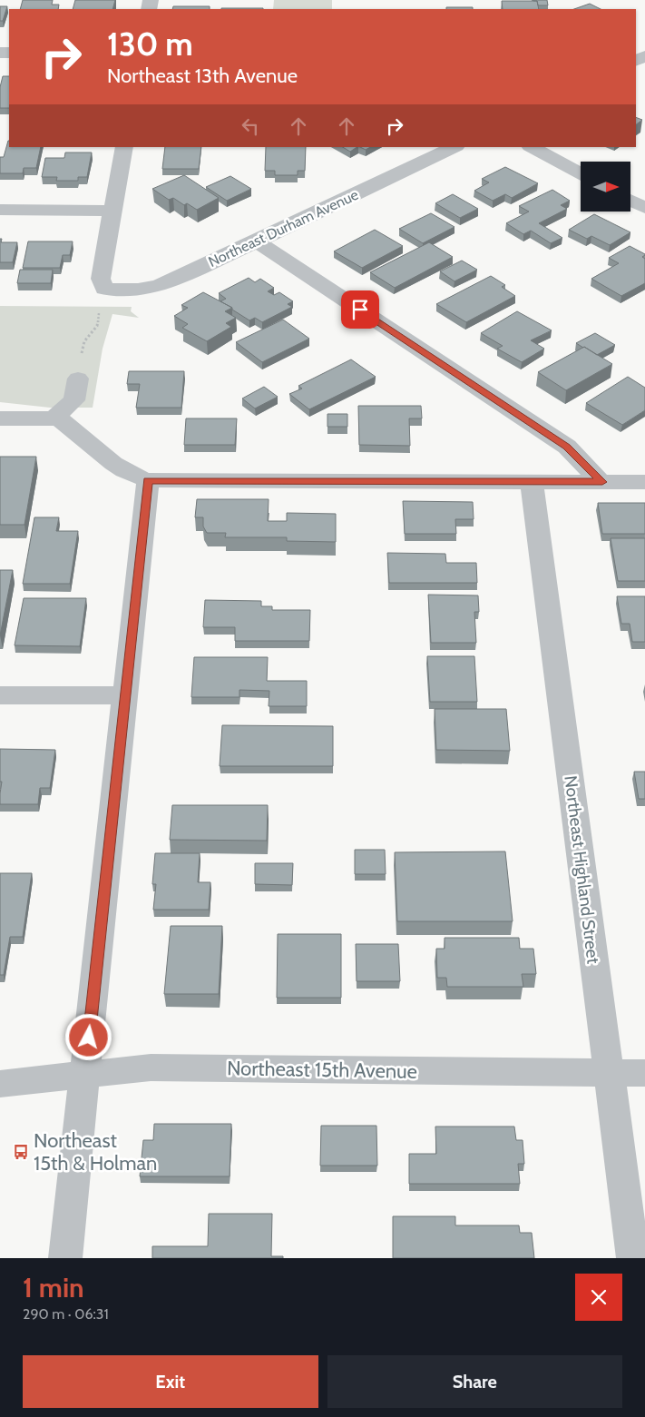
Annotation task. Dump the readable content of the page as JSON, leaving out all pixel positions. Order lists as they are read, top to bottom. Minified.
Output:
{"streets":{"street":["Northeast Durham Avenue","Northeast Highland Street","Northeast 15th Avenue"]},"crossings":[["Northeast Highland Street","Northeast 15th Avenue"]],"places":{"bus stop":["Northeast 15th & Holman"]},"north":"right","page":{"turn":["130 m","Northeast 13th Avenue"],"heading":["1 min","290 m · 06:31"],"buttons":["Exit","Share"]}}
